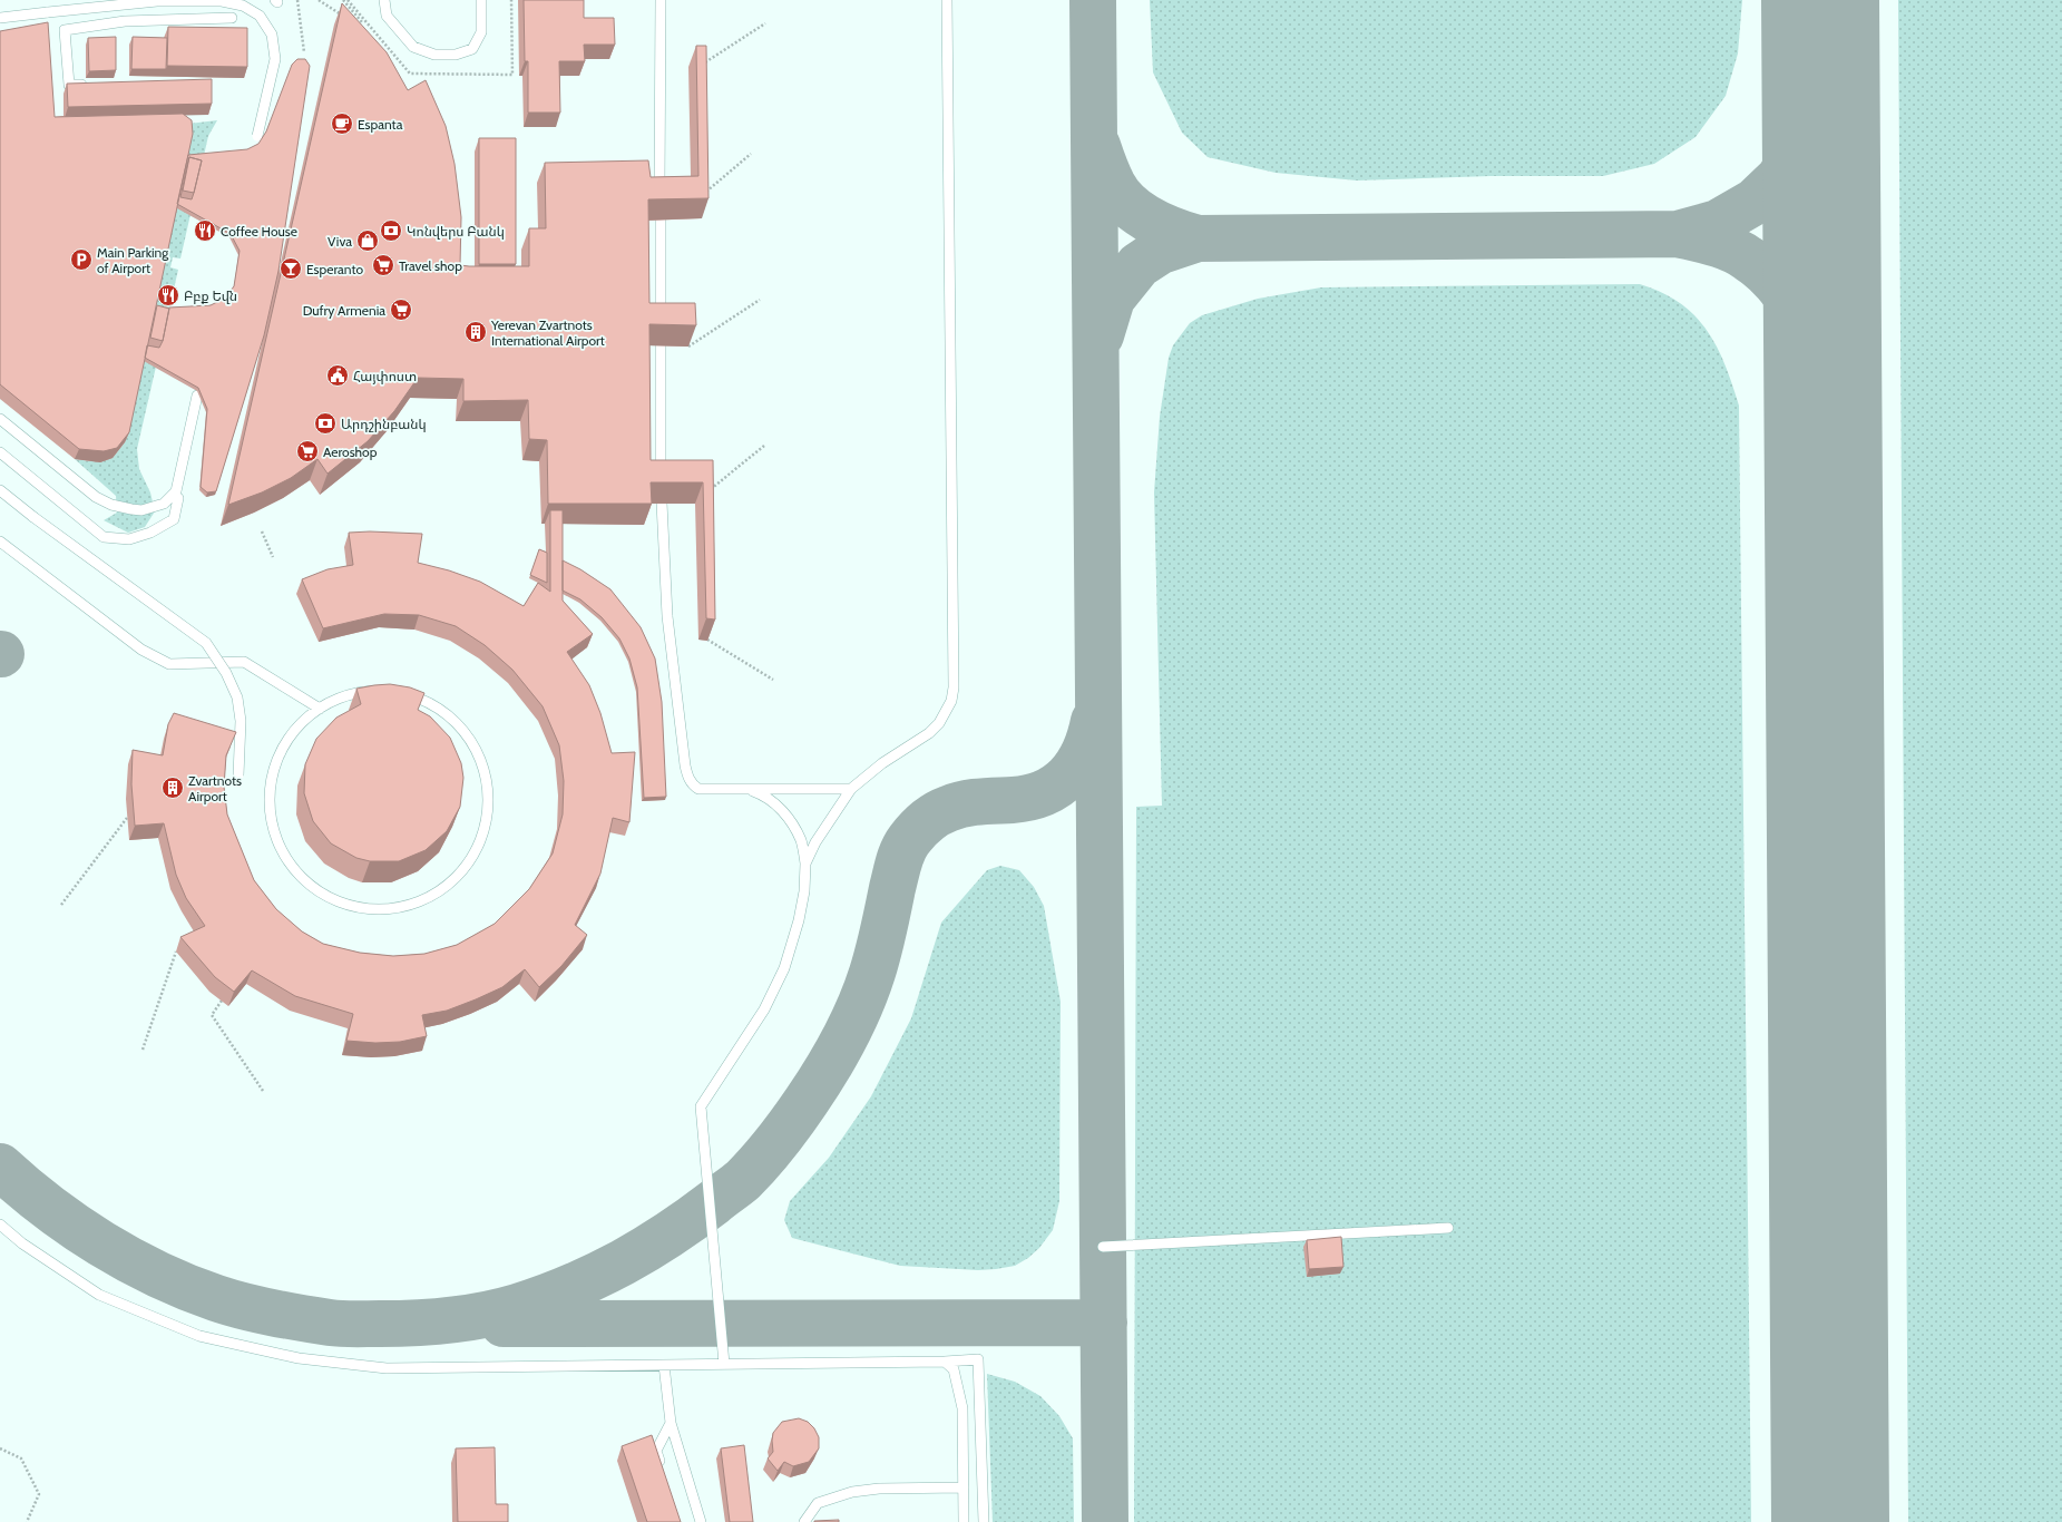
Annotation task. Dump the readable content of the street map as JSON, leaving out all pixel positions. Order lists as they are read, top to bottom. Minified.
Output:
{"places":{"cafe":["Espanta"],"restaurant":["Coffee House","Բբք Եվն"],"bank":["Կոնվերս Բանկ","Արդշինբանկ"],"shop":["Viva"],"parking":["Main Parking of Airport"],"supermarket":["Travel shop","Dufry Armenia","Aeroshop"],"bar":["Esperanto"],"building":["Yerevan Zvartnots International Airport","Zvartnots Airport"],"public building":["Հայփոստ"]}}
